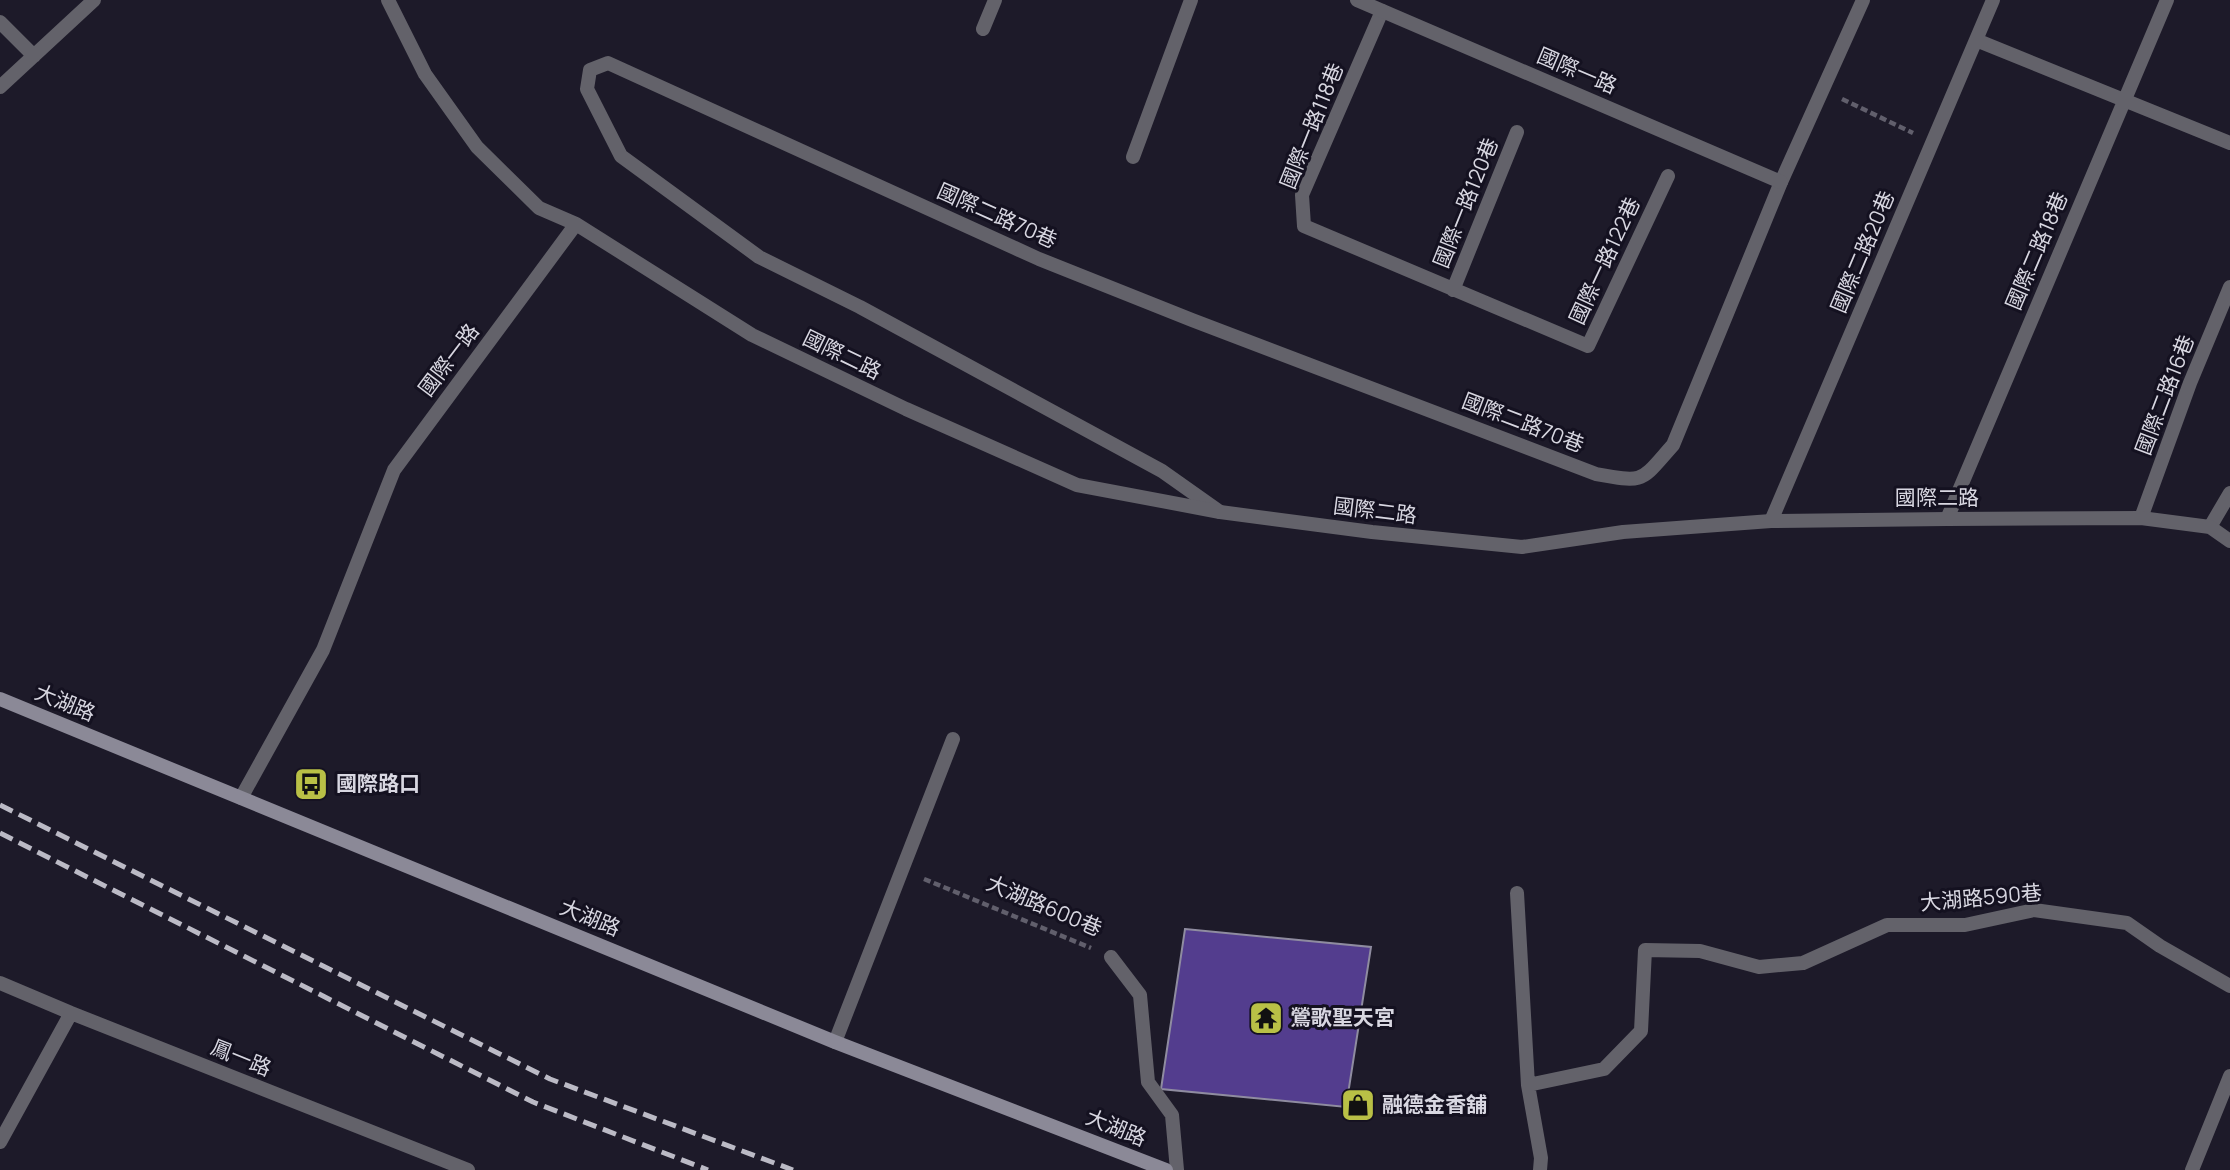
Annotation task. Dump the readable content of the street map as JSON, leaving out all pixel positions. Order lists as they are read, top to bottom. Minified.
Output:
{"streets":{"street":["國際一路","國際一路118巷","國際一路120巷","國際二路70巷","國際二路18巷","國際二路20巷","國際一路122巷","國際二路","國際二路16巷","大湖路","大湖路590巷","大湖路600巷","鳳一路"]},"crossings":[["國際一路","國際一路118巷"],["國際一路","國際二路70巷"],["國際一路","國際二路"],["國際一路","大湖路"],["國際一路118巷","國際一路120巷"],["國際一路118巷","國際一路122巷"],["國際一路120巷","國際一路122巷"],["國際二路70巷","國際二路"],["國際二路18巷","國際二路"],["國際二路20巷","國際二路"],["國際二路","國際二路16巷"]],"places":{"bus stop":["國際路口"],"temple":["鶯歌聖天宮"],"shop":["融德金香舖"]}}
